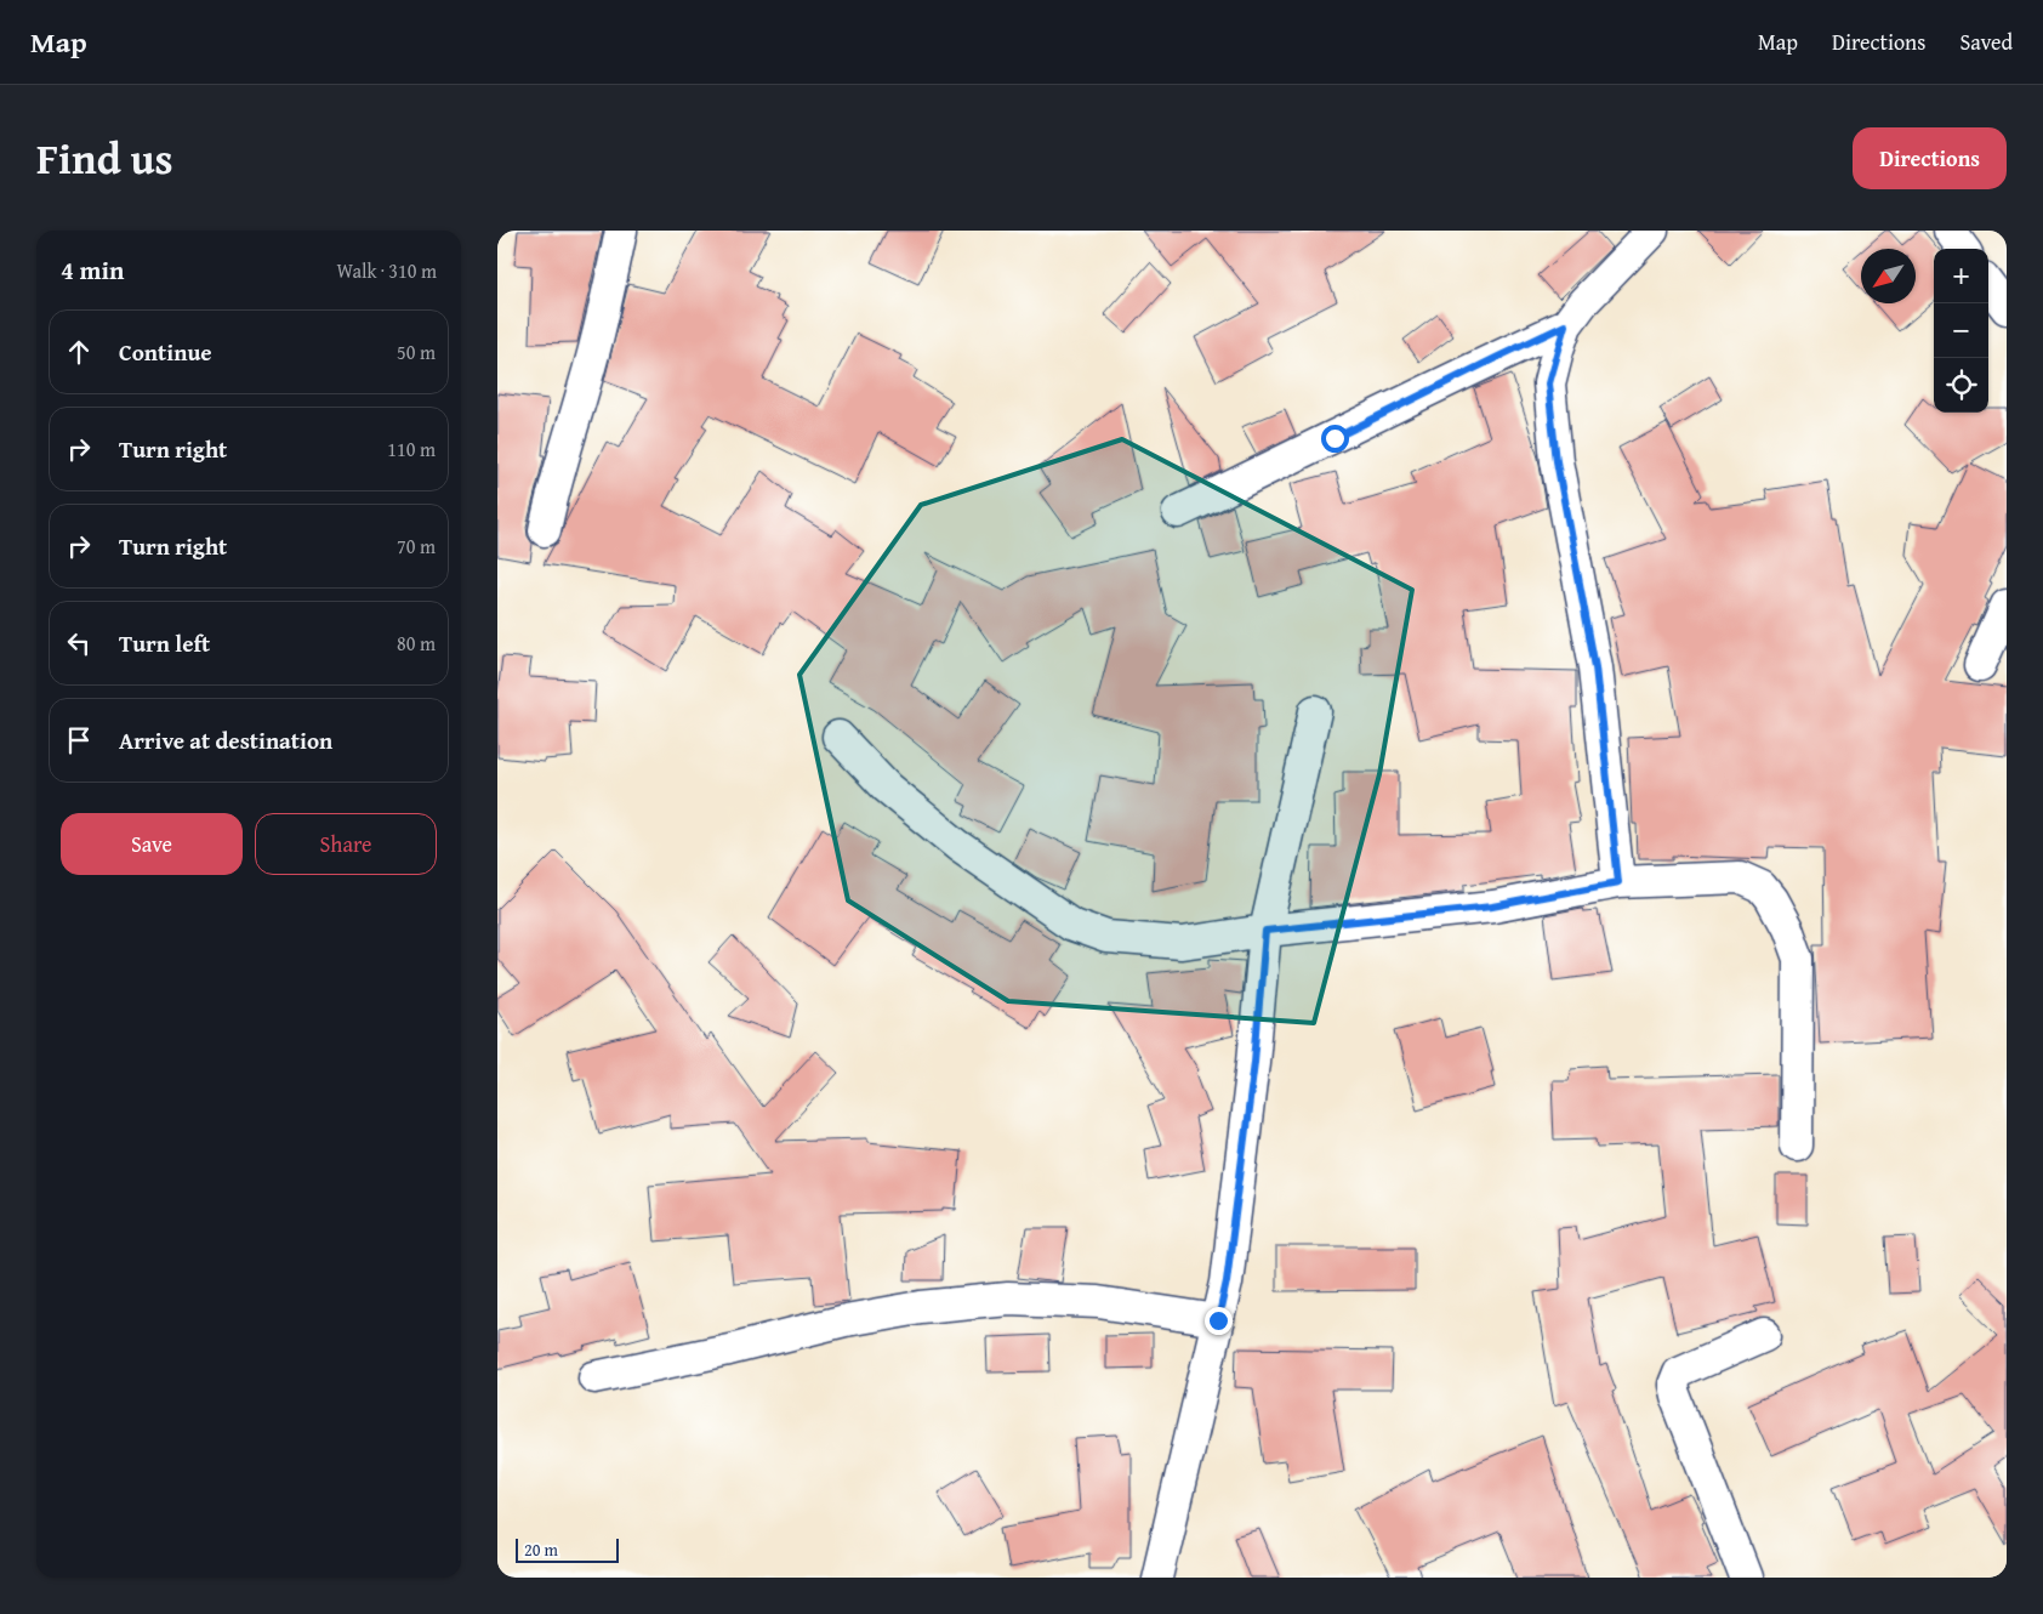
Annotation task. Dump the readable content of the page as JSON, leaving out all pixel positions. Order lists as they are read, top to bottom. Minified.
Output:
{"scale_bar":"20 m","north":"bottom left","page":{"header":"Map","nav":["Map","Directions","Saved"],"title":"Find us","buttons":["Directions",["Save","Share"]],"heading":["4 min","Walk · 310 m"],"map_buttons":["+","−"],"list":[["Continue","50 m"],["Turn right","110 m"],["Turn right","70 m"],["Turn left","80 m"],"Arrive at destination"],"scale":"20 m"}}
